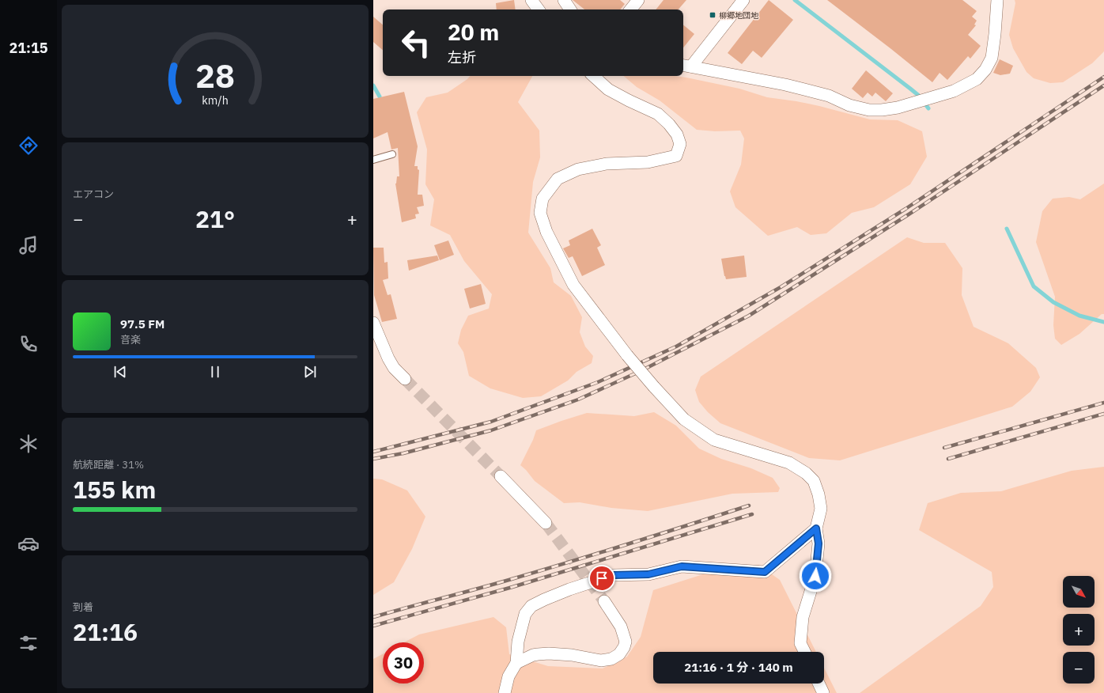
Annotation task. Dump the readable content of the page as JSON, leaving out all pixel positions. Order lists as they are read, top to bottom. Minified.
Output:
{"places":{"transit":["柳郷地団地"]},"north":"bottom right","page":{"tabs":"21:15","turn":["20 m","左折"],"tile":["エアコン",["航続距離 · 31%","155 km"],["到着","21:16"]],"heat":["−","21°","+"],"song":["97.5 FM","音楽"],"map_buttons":["+","−"],"limit":"30","trip":"21:16 · 1 分 · 140 m","gauge":["28","km/h"]}}
